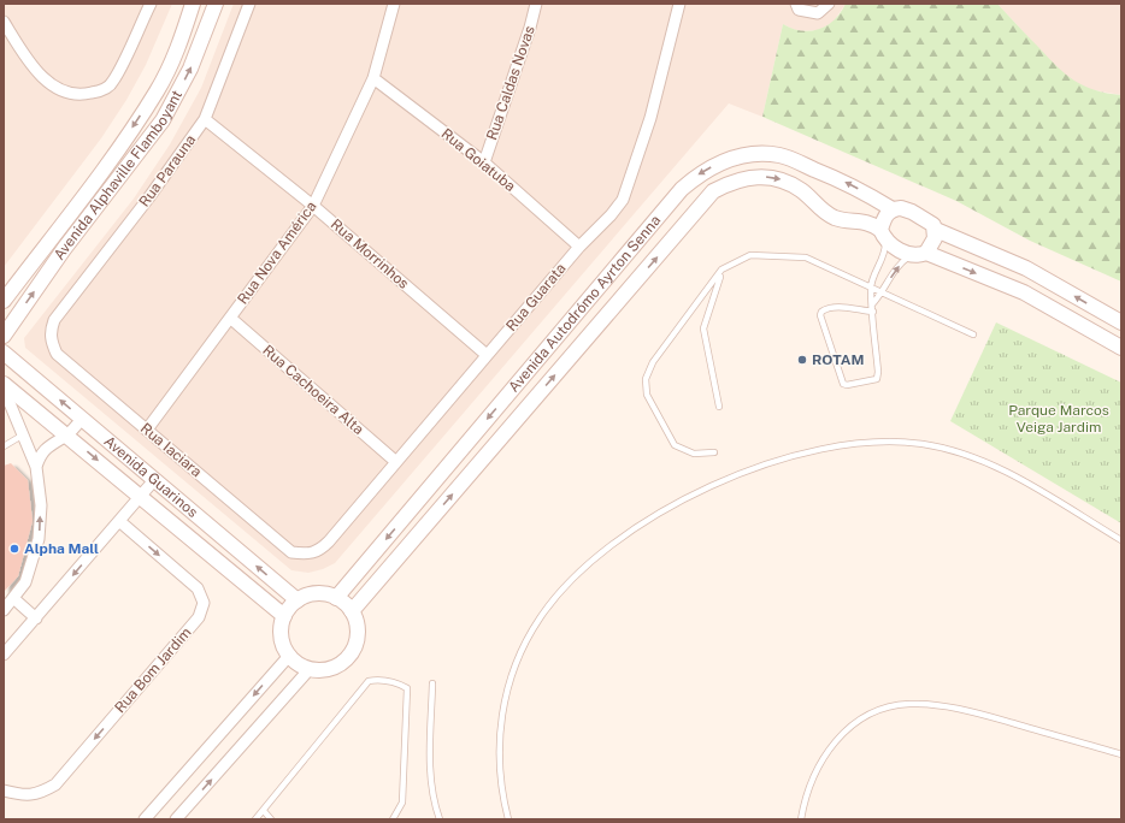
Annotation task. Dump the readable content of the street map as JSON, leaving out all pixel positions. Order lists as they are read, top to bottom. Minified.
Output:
{"streets":{"street":["Rua Caldas Novas","Rua Goiatuba","Rua Parauna","Avenida Alphaville Flamboyant","Rua Nova América","Rua Morrinhos","Rua Guarata","Avenida Autodrómo Ayrton Senna","Rua Cachoeira Alta","Rua Iaciara","Avenida Guarinos","Rua Bom Jardim"]},"crossings":[["Rua Caldas Novas","Rua Goiatuba"],["Rua Goiatuba","Rua Nova América"],["Rua Goiatuba","Rua Guarata"],["Rua Parauna","Rua Morrinhos"],["Rua Parauna","Rua Iaciara"],["Rua Nova América","Rua Morrinhos"],["Rua Nova América","Rua Cachoeira Alta"],["Rua Nova América","Rua Iaciara"],["Rua Morrinhos","Rua Guarata"],["Rua Guarata","Rua Cachoeira Alta"],["Rua Guarata","Rua Iaciara"],["Avenida Autodrómo Ayrton Senna","Avenida Guarinos"]],"parks":["Parque Marcos Veiga Jardim"],"places":["ROTAM","Alpha Mall"]}
